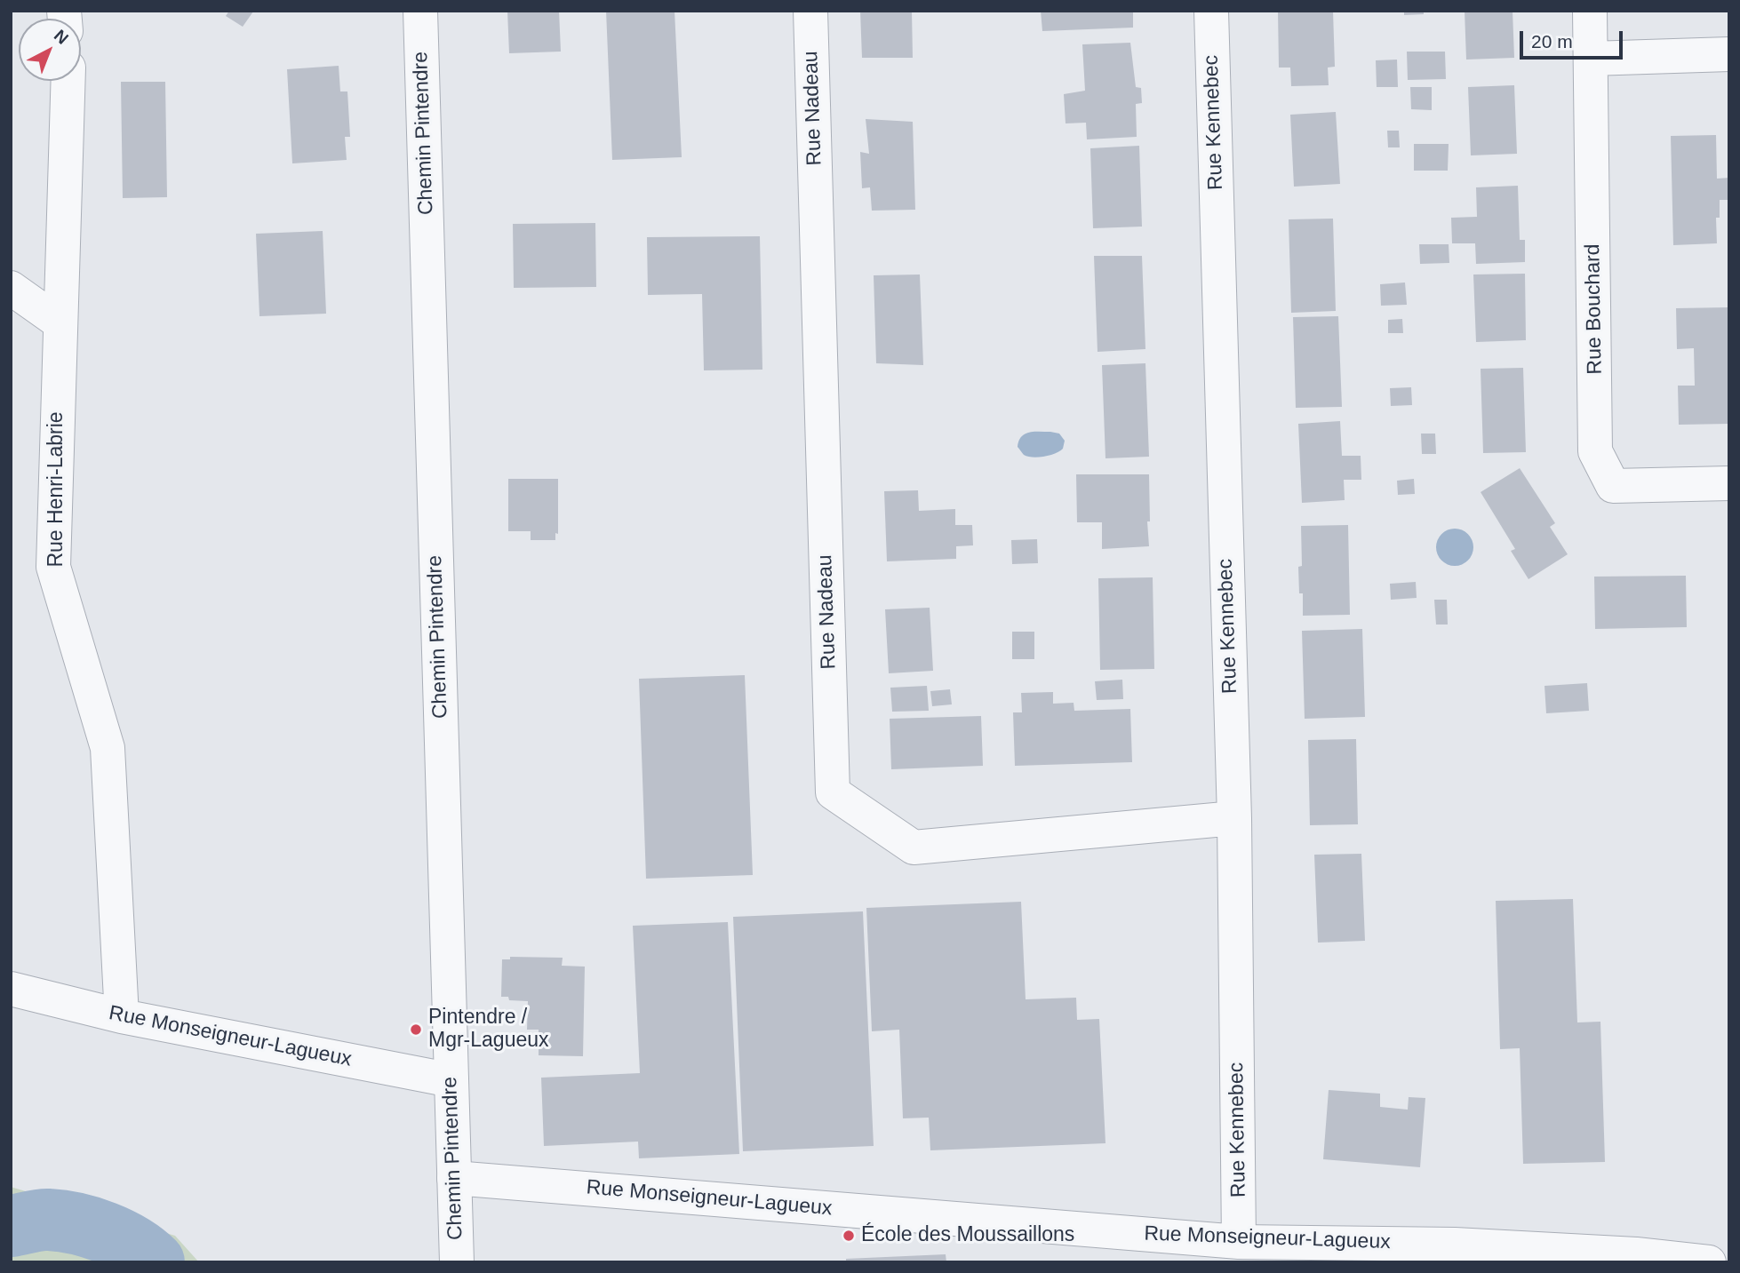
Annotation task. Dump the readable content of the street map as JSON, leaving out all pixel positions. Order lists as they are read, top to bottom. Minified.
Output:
{"streets":{"street":["Rue Nadeau","Rue Kennebec","Chemin Pintendre","Rue Bouchard","Rue Henri-Labrie","Rue Monseigneur-Lagueux"]},"crossings":[["Rue Nadeau","Rue Kennebec"],["Rue Kennebec","Rue Monseigneur-Lagueux"],["Chemin Pintendre","Rue Monseigneur-Lagueux"],["Rue Henri-Labrie","Rue Monseigneur-Lagueux"]],"places":["Pintendre / Mgr-Lagueux","École des Moussaillons"],"scale_bar":"20 m","north":"top right"}
